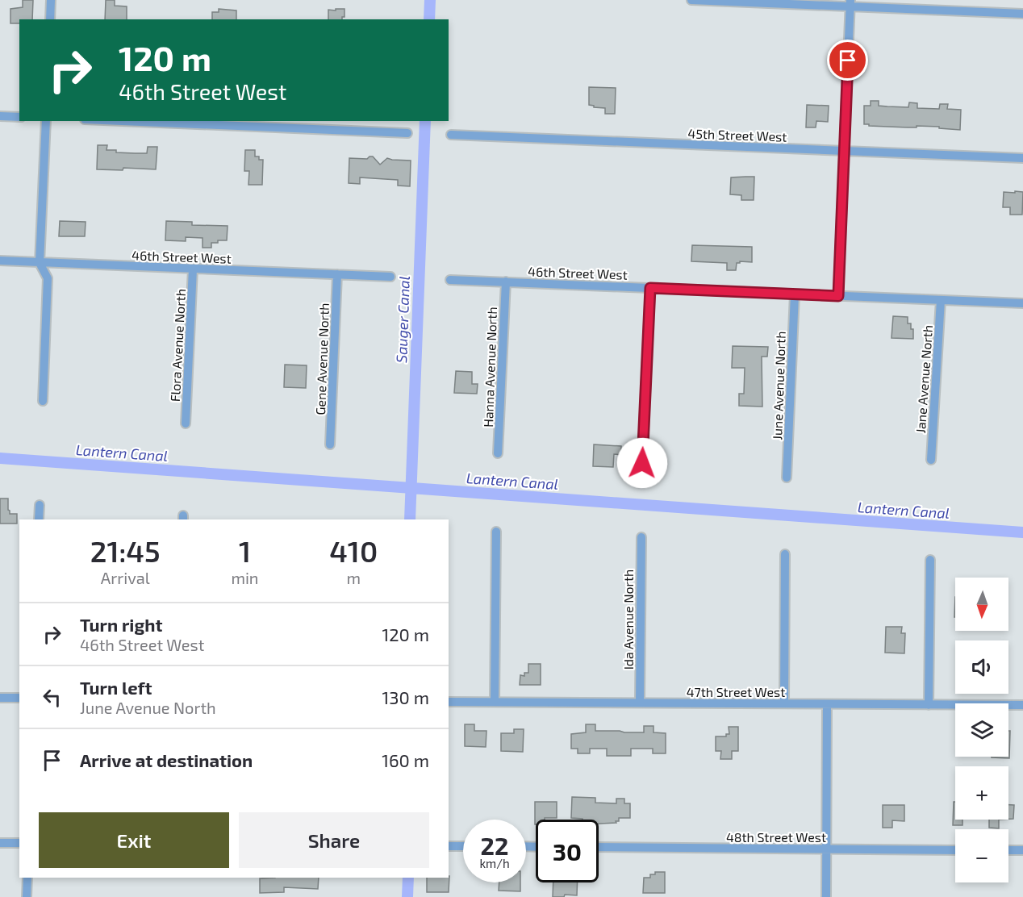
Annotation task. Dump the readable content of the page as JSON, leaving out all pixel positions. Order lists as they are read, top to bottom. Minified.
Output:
{"streets":{"street":["45th Street West","46th Street West","Flora Avenue North","Gene Avenue North","Hanna Avenue North","Jane Avenue North","June Avenue North","Ida Avenue North","47th Street West","48th Street West"]},"crossings":[["46th Street West","Flora Avenue North"],["46th Street West","Gene Avenue North"],["46th Street West","Hanna Avenue North"],["46th Street West","Jane Avenue North"],["46th Street West","June Avenue North"],["Ida Avenue North","47th Street West"]],"water":["Sauger Canal","Lantern Canal"],"north":"bottom","page":{"turn":["120 m","46th Street West"],"eta":["21:45","Arrival","1","min","410","m"],"map_buttons":["+","−"],"list":[{"name":"Turn right","note":"46th Street West","value":"120 m"},{"name":"Turn left","note":"June Avenue North","value":"130 m"},{"name":"Arrive at destination","value":"160 m"}],"buttons":["Exit","Share"],"speed":"22 km/h","limit":"30"}}
